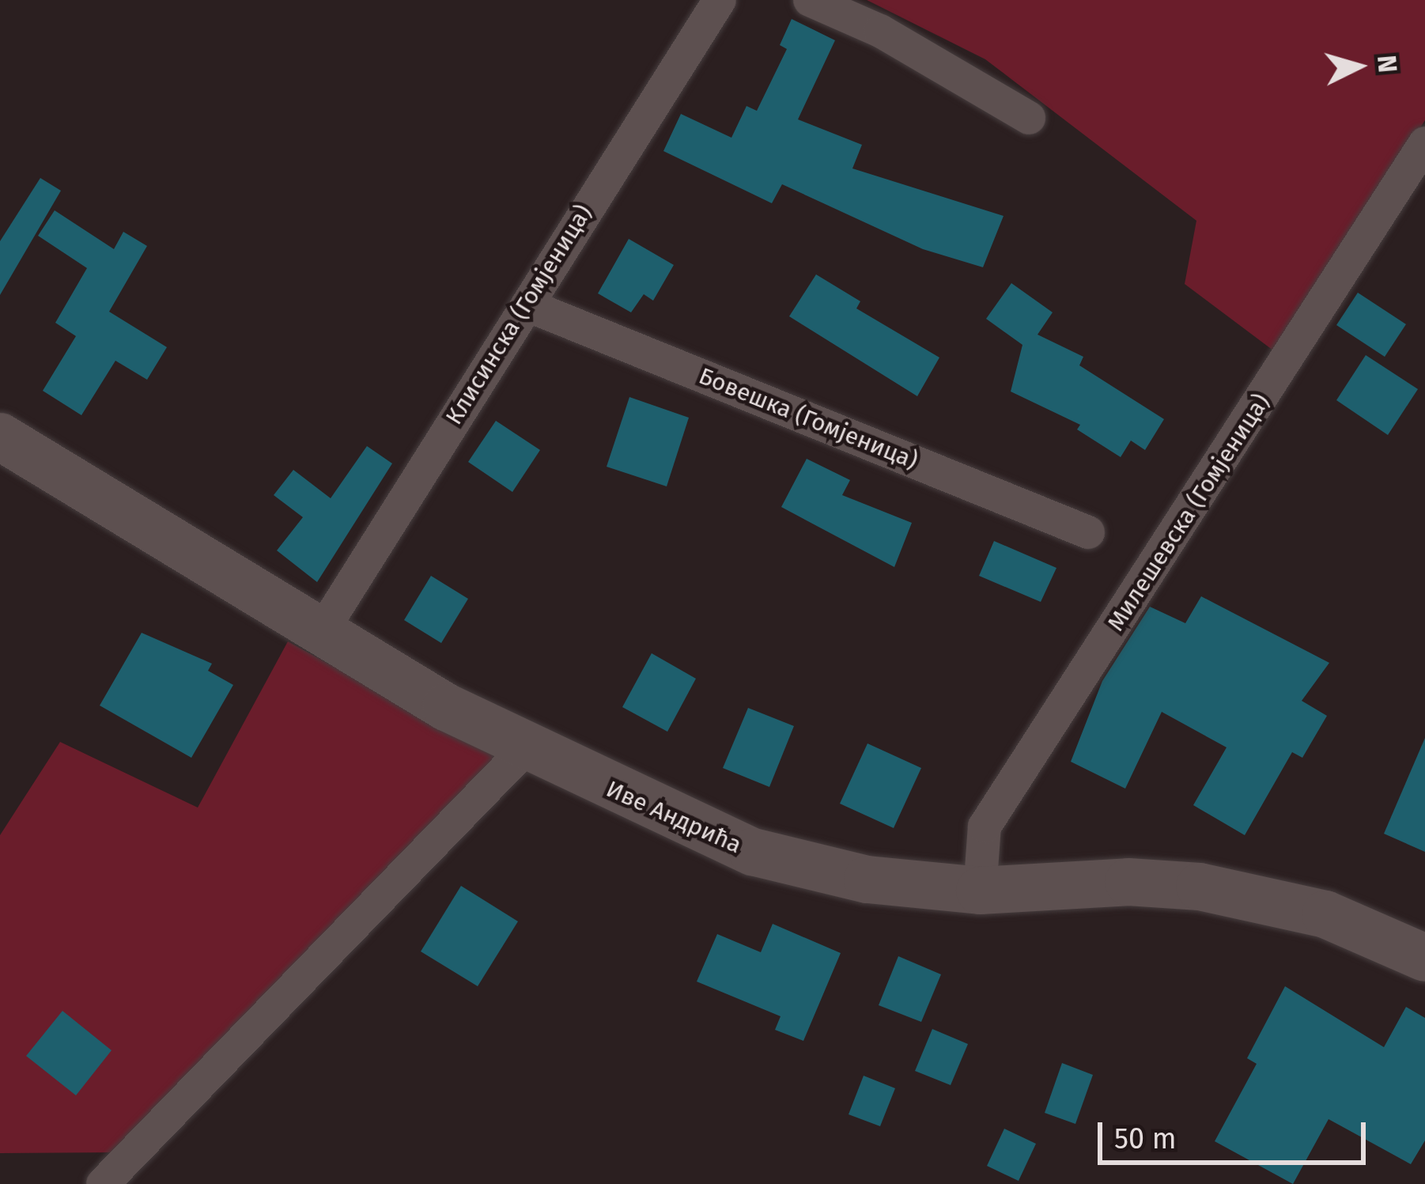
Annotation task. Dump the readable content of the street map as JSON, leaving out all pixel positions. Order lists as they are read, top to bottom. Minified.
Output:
{"streets":{"street":["Клисинска (Гомјеница)","Бовешка (Гомјеница)","Милешевска (Гомјеница)","Иве Андрића"]},"crossings":[["Клисинска (Гомјеница)","Бовешка (Гомјеница)"],["Клисинска (Гомјеница)","Иве Андрића"],["Милешевска (Гомјеница)","Иве Андрића"]],"scale_bar":"50 m","north":"right"}
